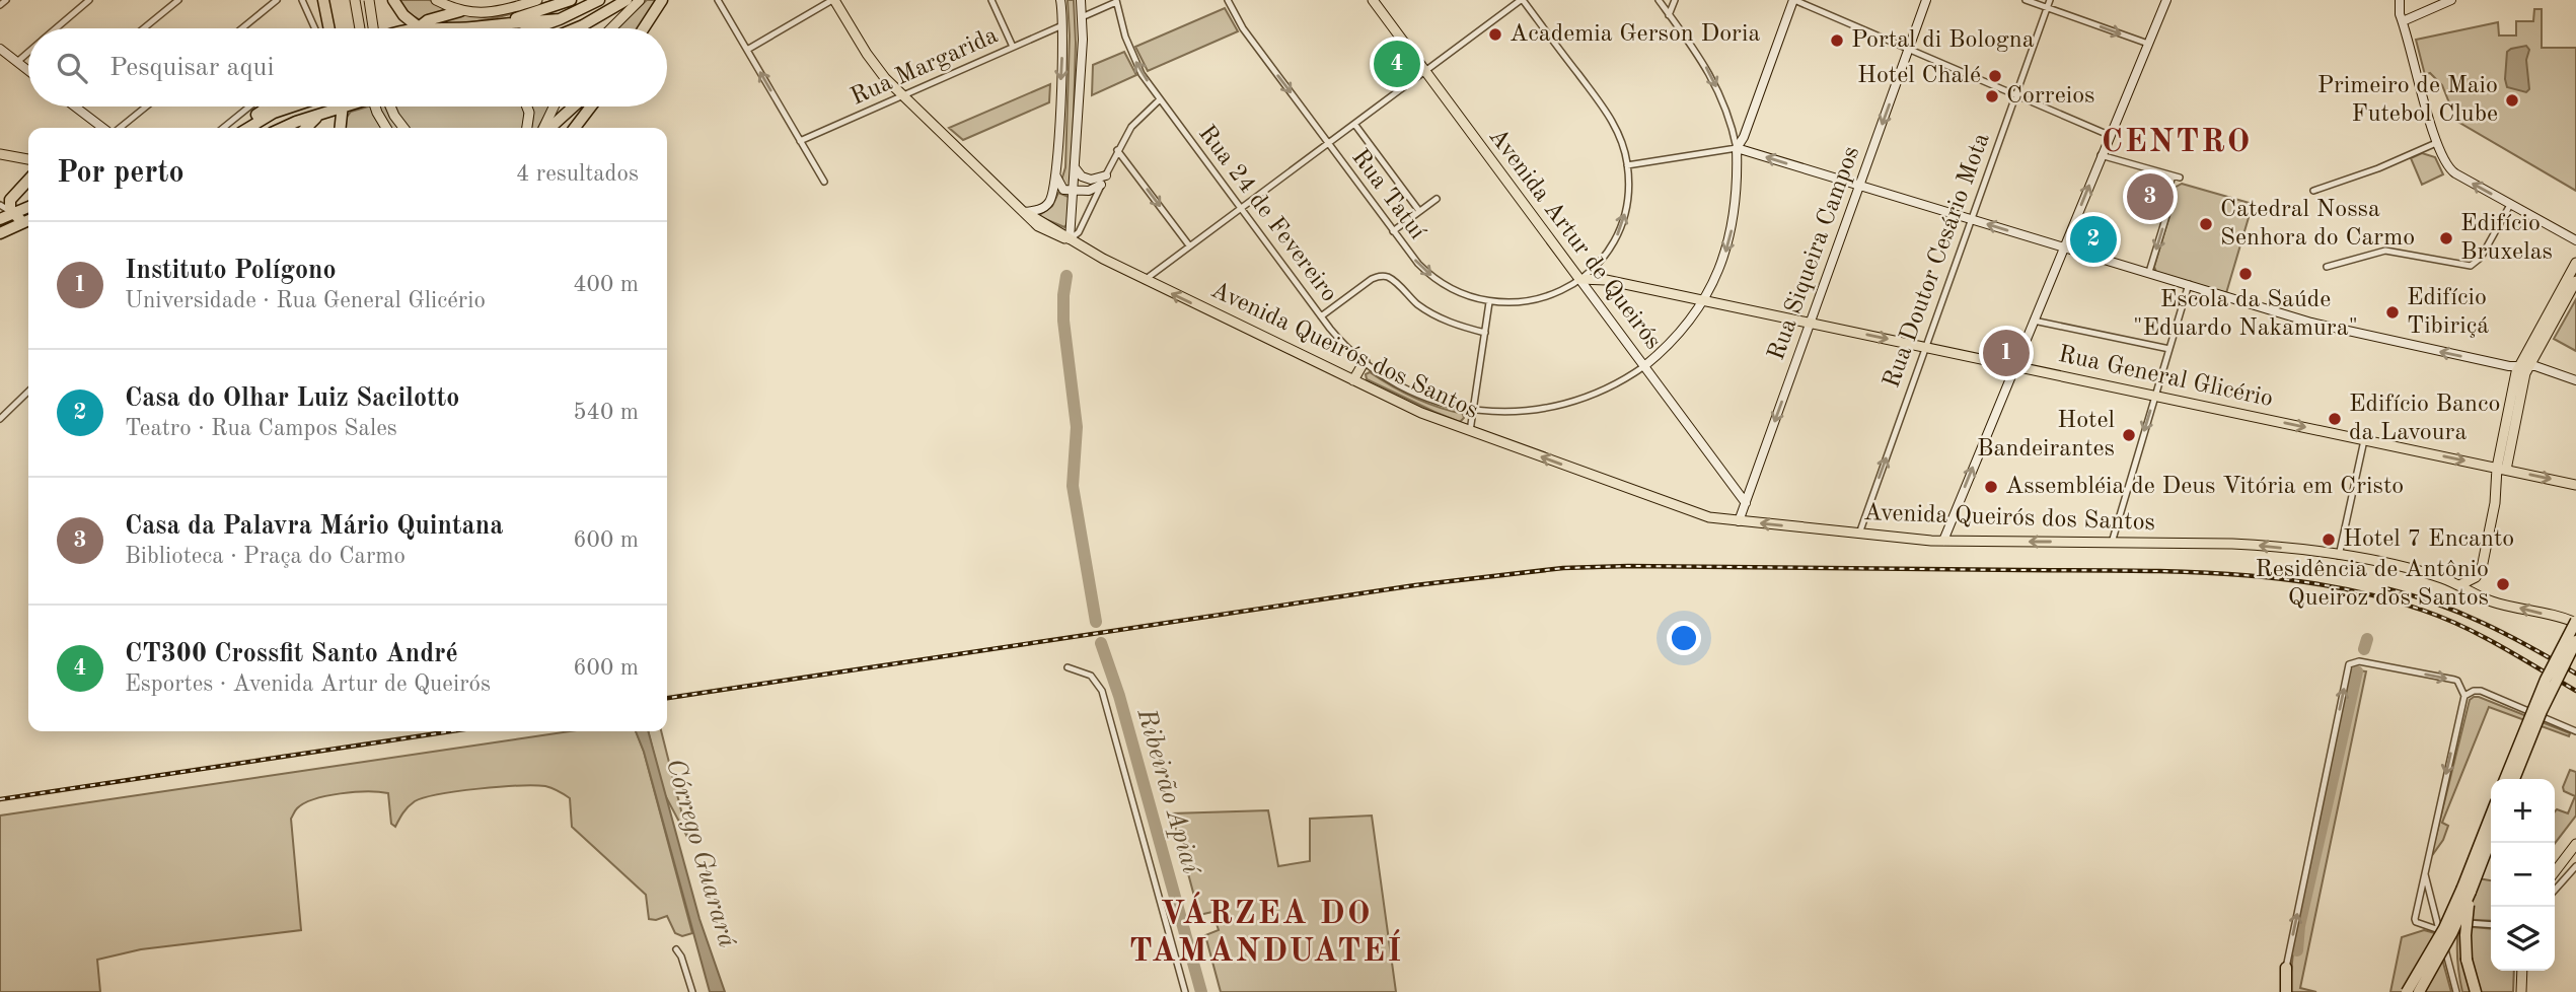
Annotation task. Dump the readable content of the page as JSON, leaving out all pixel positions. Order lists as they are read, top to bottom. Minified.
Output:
{"streets":{"main road":["Avenida Artur de Queirós","Avenida Queirós dos Santos","Rua General Glicério"],"street":["Rua Margarida","Rua Tatuí","Rua 24 de Fevereiro","Rua Siqueira Campos","Rua Doutor Cesário Mota"]},"crossings":[["Rua Margarida","Avenida Queirós dos Santos"],["Rua Tatuí","Avenida Artur de Queirós"],["Rua Tatuí","Rua General Glicério"],["Rua 24 de Fevereiro","Avenida Artur de Queirós"],["Avenida Artur de Queirós","Rua Siqueira Campos"],["Avenida Artur de Queirós","Rua General Glicério"],["Rua Siqueira Campos","Avenida Queirós dos Santos"],["Rua Siqueira Campos","Rua General Glicério"],["Rua Doutor Cesário Mota","Avenida Queirós dos Santos"],["Rua Doutor Cesário Mota","Rua General Glicério"]],"one_way":["Rua Siqueira Campos","Avenida Queirós dos Santos","Rua General Glicério"],"districts":["CENTRO","VÁRZEA DO TAMANDUATEÍ"],"water":["Ribeirão Apiaí","Córrego Guarará"],"places":["Academia Gerson Doria","Portal di Bologna","Hotel Chalé","Correios","Primeiro de Maio Futebol Clube","Catedral Nossa Senhora do Carmo","Edifício Bruxelas","Escola da Saúde \"Eduardo Nakamura\"","Edifício Tibiriçá","Edifício Banco da Lavoura","Hotel Bandeirantes","Assembléia de Deus Vitória em Cristo","Hotel 7 Encanto","Residência de Antônio Queiroz dos Santos"],"page":{"search":"Pesquisar aqui","pins":["4","3","2","1"],"heading":["Por perto","4 resultados"],"list":[{"mark":"1","name":"Instituto Polígono","note":"Universidade · Rua General Glicério","value":"400 m"},{"mark":"2","name":"Casa do Olhar Luiz Sacilotto","note":"Teatro · Rua Campos Sales","value":"540 m"},{"mark":"3","name":"Casa da Palavra Mário Quintana","note":"Biblioteca · Praça do Carmo","value":"600 m"},{"mark":"4","name":"CT300 Crossfit Santo André","note":"Esportes · Avenida Artur de Queirós","value":"600 m"}],"map_buttons":["+","−"]}}
